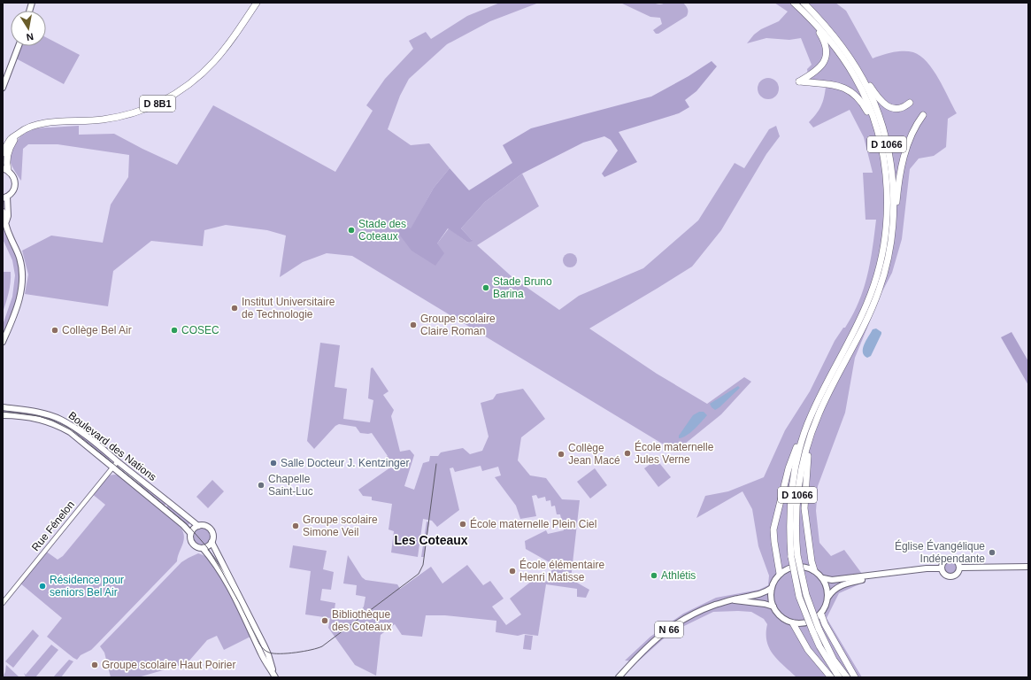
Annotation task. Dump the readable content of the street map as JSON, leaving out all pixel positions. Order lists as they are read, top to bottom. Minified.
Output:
{"streets":{"highway":["D 8B1","D 1066"],"main road":["Boulevard des Nations","N 66"],"street":["Rue Fénelon"]},"crossings":[["Boulevard des Nations","Rue Fénelon"]],"districts":["Les Coteaux"],"places":["Stade des Coteaux","Stade Bruno Barina","Institut Universitaire de Technologie","Groupe scolaire Claire Roman","Collège Bel Air","COSEC","École maternelle Jules Verne","Collège Jean Macé","Salle Docteur J. Kentzinger","Chapelle Saint-Luc","École maternelle Plein Ciel","Groupe scolaire Simone Veil","Église Évangélique Indépendante","École élémentaire Henri Matisse","Athlétis","Résidence pour seniors Bel Air","Bibliothèque des Coteaux","Groupe scolaire Haut Poirier"],"north":"bottom"}
